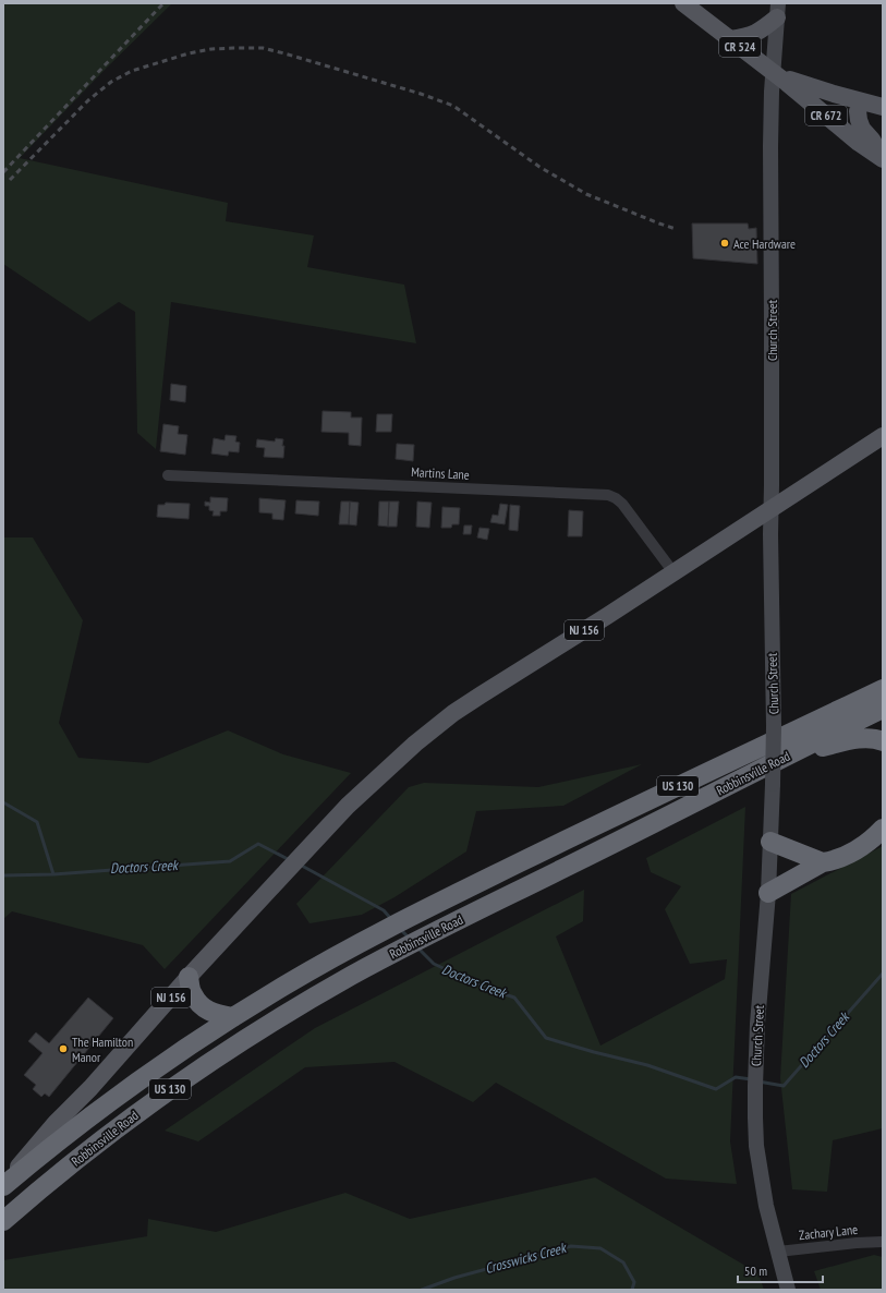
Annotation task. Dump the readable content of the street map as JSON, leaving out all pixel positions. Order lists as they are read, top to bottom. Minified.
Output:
{"streets":{"highway":["Robbinsville Road","US 130"],"main road":["CR 524","CR 672","NJ 156"],"street":["Church Street","Martins Lane","Zachary Lane"]},"crossings":[["CR 524","CR 672"],["CR 524","Church Street"],["CR 672","Church Street"],["Church Street","NJ 156"],["Church Street","Zachary Lane"],["Martins Lane","NJ 156"],["NJ 156","Robbinsville Road"]],"water":["Doctors Creek","Crosswicks Creek"],"places":["Ace Hardware","The Hamilton Manor"],"scale_bar":"50 m"}
